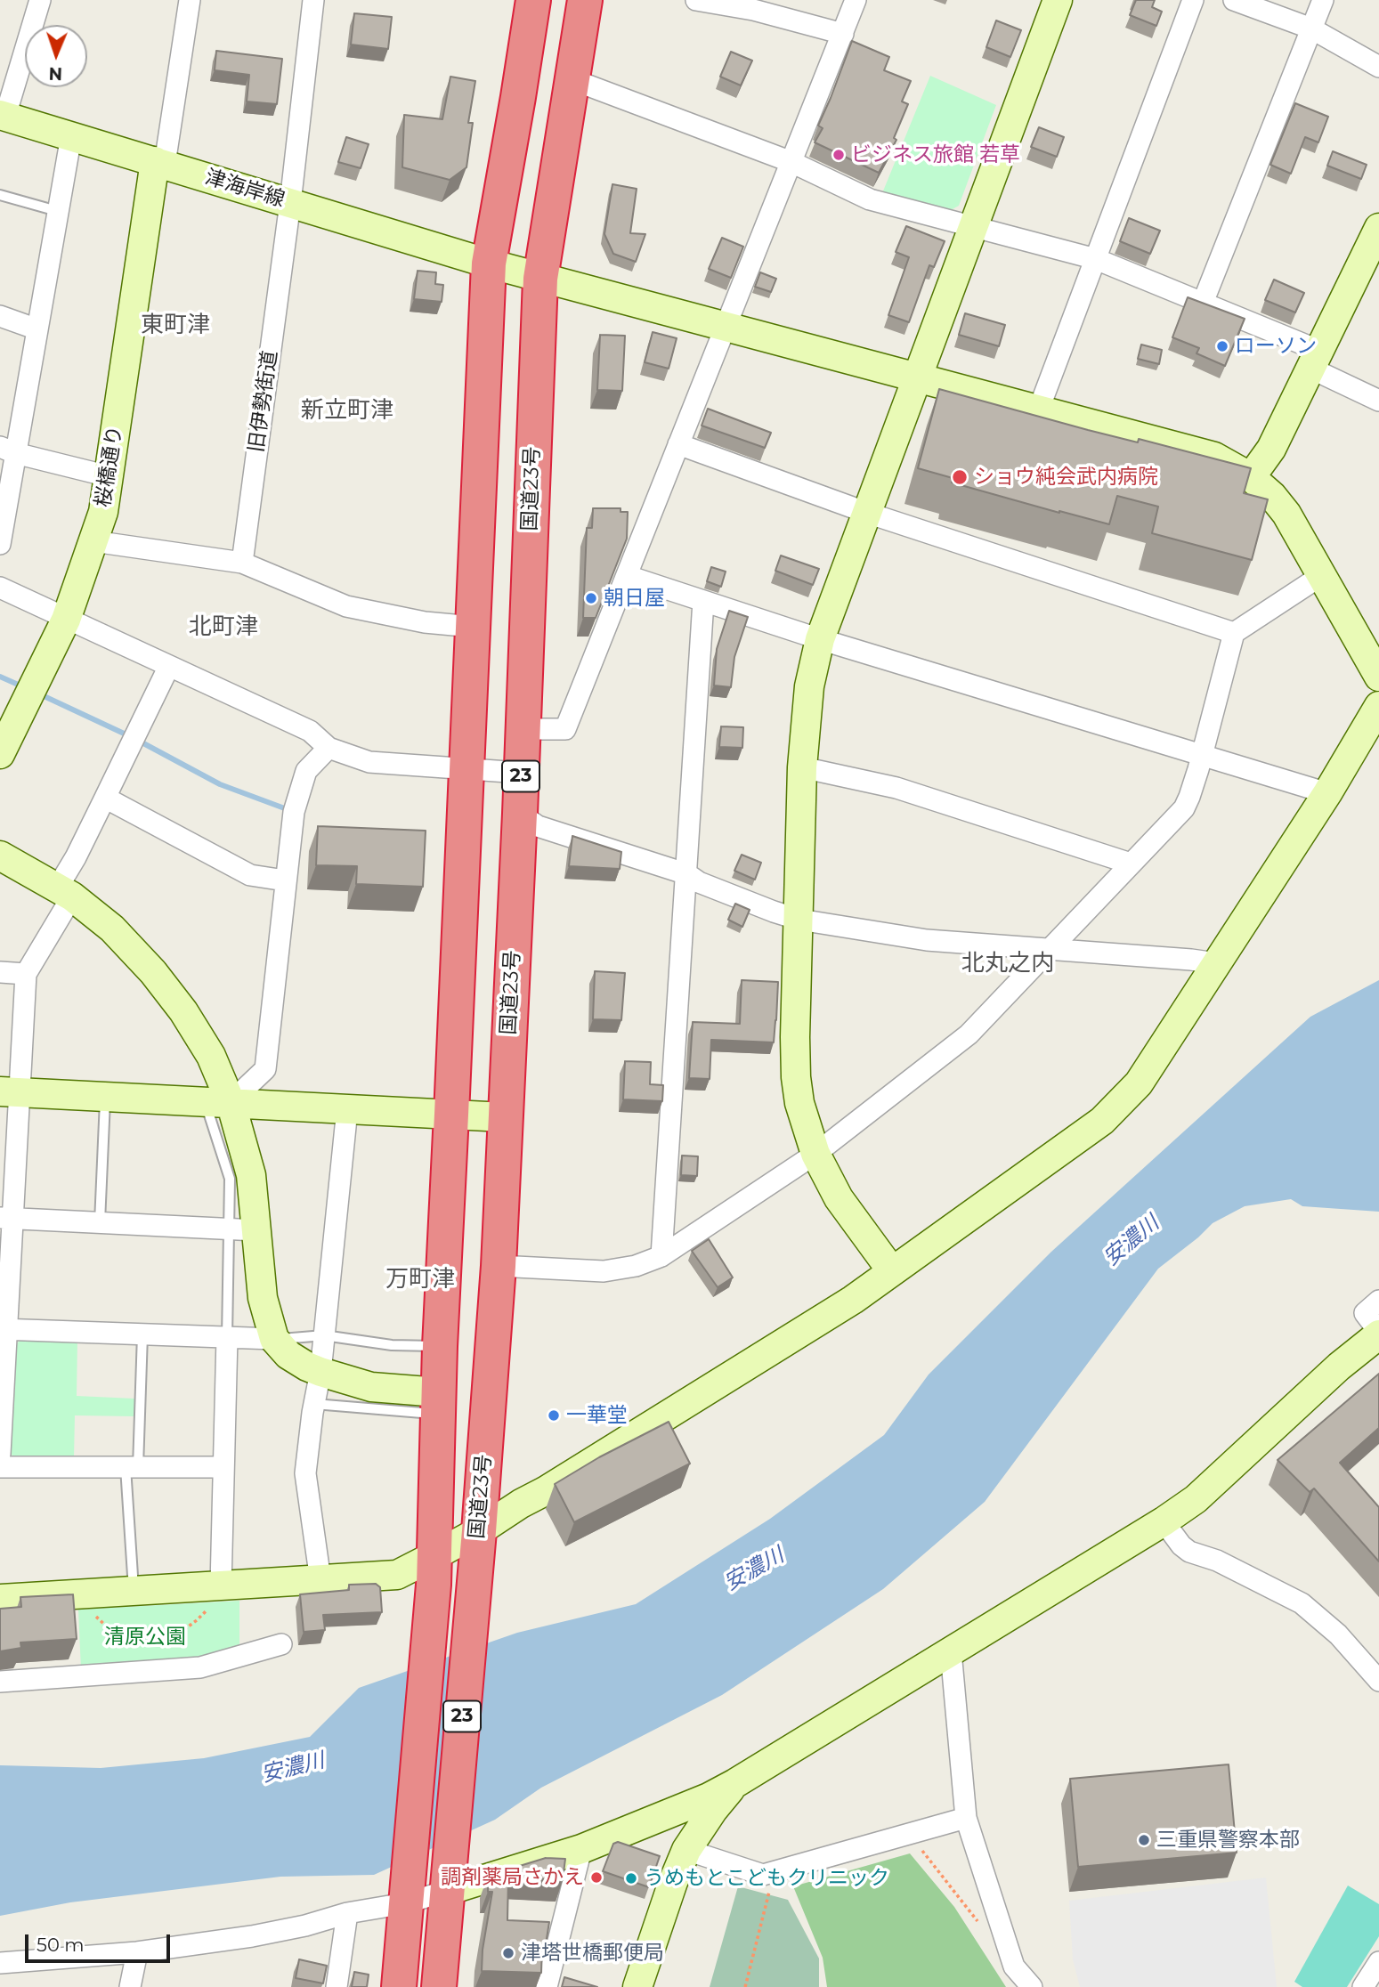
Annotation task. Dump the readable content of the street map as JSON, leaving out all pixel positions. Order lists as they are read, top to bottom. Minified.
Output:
{"streets":{"highway":["国道23号","23"],"street":["津海岸線","旧伊勢街道","桜橋通り"]},"crossings":[["津海岸線","旧伊勢街道"],["津海岸線","桜橋通り"],["津海岸線","国道23号"],["津海岸線","23"]],"districts":["東町津","新立町津","北町津","北丸之内","万町津"],"water":["安濃川"],"parks":["清原公園"],"places":["ビジネス旅館 若草","ローソン","ショウ純会武内病院","朝日屋","一華堂","三重県警察本部","調剤薬局さかえ","うめもとこどもクリニック","津塔世橋郵便局"],"scale_bar":"50 m","north":"bottom"}
